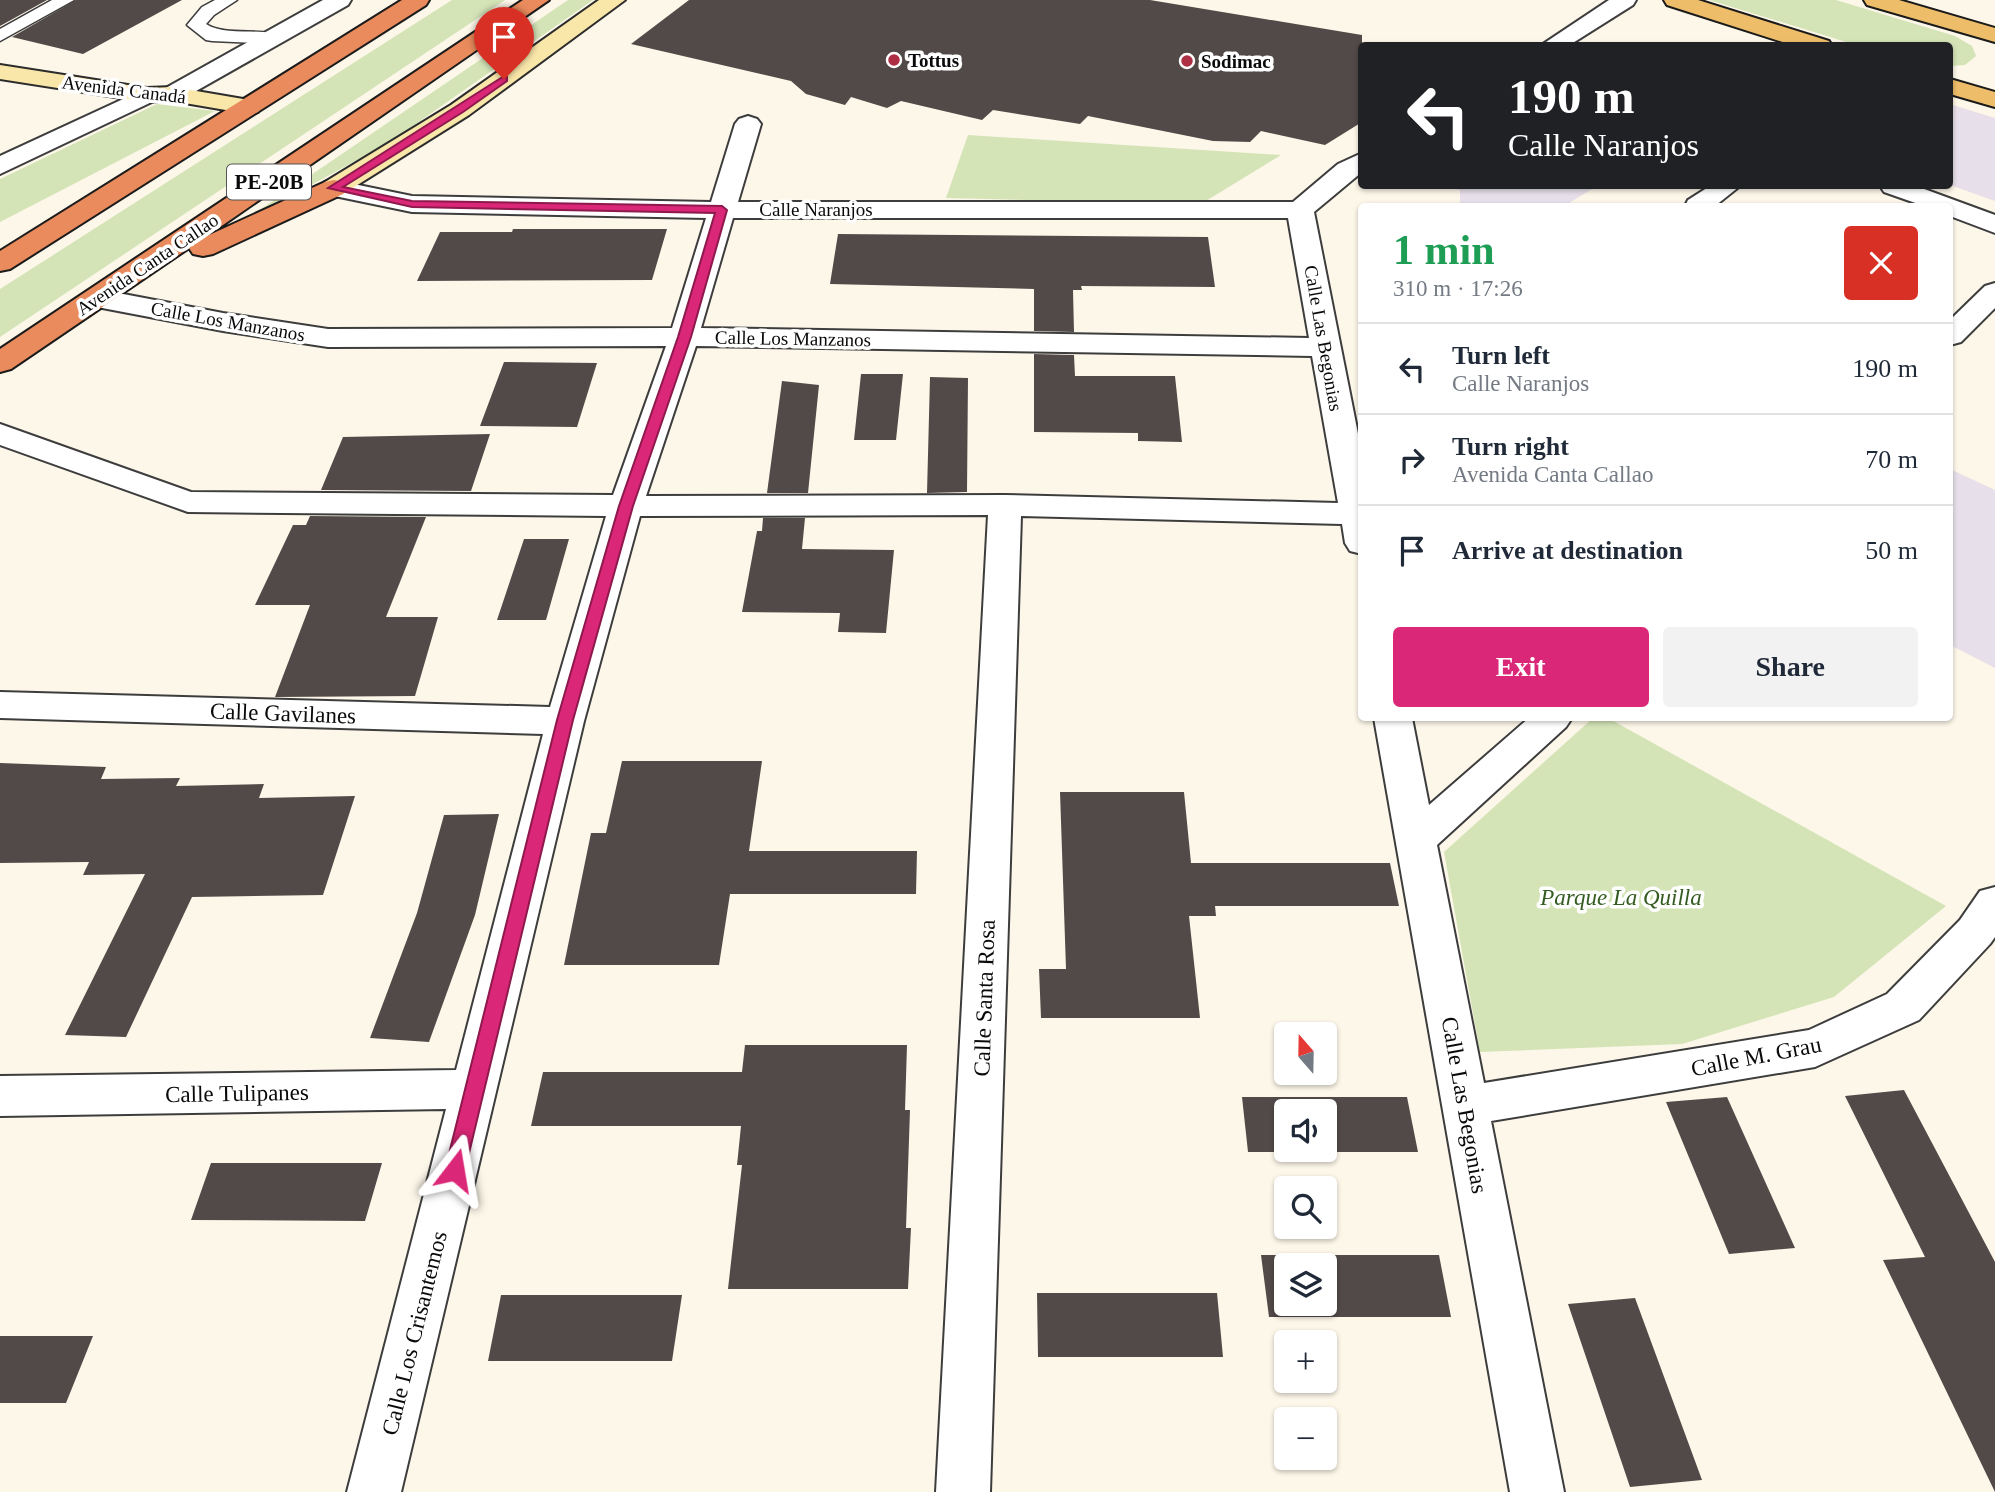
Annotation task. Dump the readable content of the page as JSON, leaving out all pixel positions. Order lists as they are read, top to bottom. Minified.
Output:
{"streets":{"highway":["PE-20B","Avenida Canta Callao"],"main road":["Avenida Canadá"],"street":["Calle Naranjos","Calle Los Manzanos","Calle Las Begonias","Calle Gavilanes","Calle Santa Rosa","Calle M. Grau","Calle Tulipanes","Calle Los Crisantemos"]},"crossings":[["Calle Naranjos","Calle Las Begonias"],["Calle Naranjos","Calle Los Crisantemos"],["Avenida Canta Callao","Calle Los Manzanos"],["Calle Los Manzanos","Calle Las Begonias"],["Calle Los Manzanos","Calle Los Crisantemos"],["Calle Las Begonias","Calle M. Grau"],["Calle Gavilanes","Calle Los Crisantemos"],["Calle Tulipanes","Calle Los Crisantemos"]],"parks":["Parque La Quilla"],"places":["Tottus","Sodimac"],"north":"top","page":{"turn":["190 m","Calle Naranjos"],"heading":["1 min","310 m · 17:26"],"list":[{"name":"Turn left","note":"Calle Naranjos","value":"190 m"},{"name":"Turn right","note":"Avenida Canta Callao","value":"70 m"},{"name":"Arrive at destination","value":"50 m"}],"buttons":["Exit","Share"],"map_buttons":["+","−"]}}
